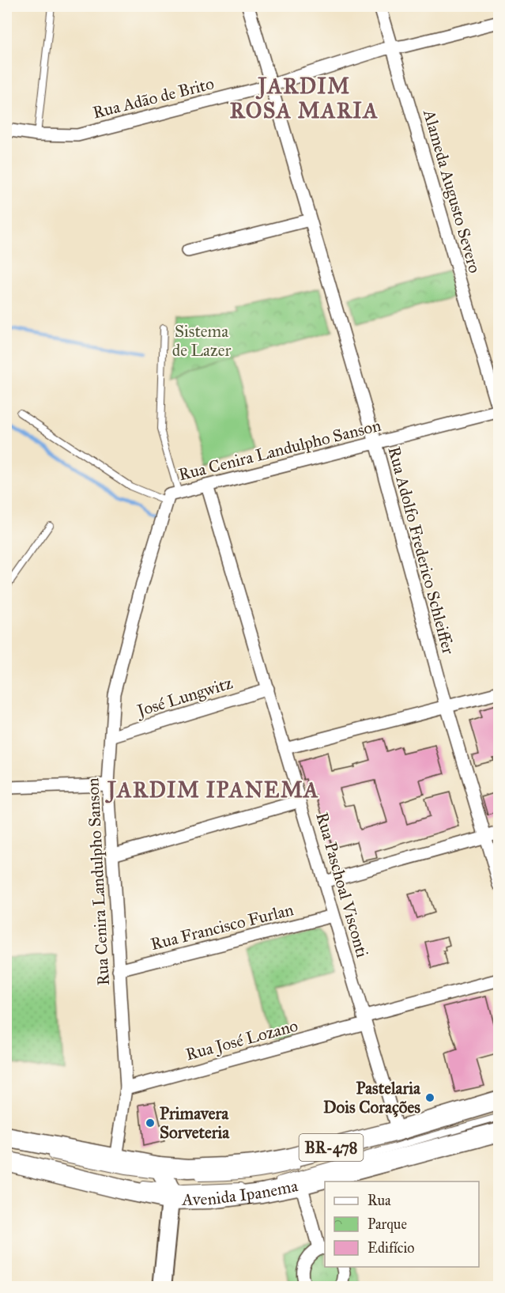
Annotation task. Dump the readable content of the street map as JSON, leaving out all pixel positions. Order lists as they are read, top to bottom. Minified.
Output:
{"streets":{"main road":["BR-478","Avenida Ipanema"],"street":["Rua Adão de Brito","Alameda Augusto Severo","Rua Cenira Landulpho Sanson","Rua Adolfo Frederico Schleiffer","José Lungwitz","Rua Paschoal Visconti","Rua Francisco Furlan","Rua José Lozano"]},"crossings":[["Rua Adão de Brito","Alameda Augusto Severo"],["Rua Adão de Brito","Rua Adolfo Frederico Schleiffer"],["Alameda Augusto Severo","Rua Cenira Landulpho Sanson"],["Rua Cenira Landulpho Sanson","Rua Adolfo Frederico Schleiffer"],["Rua Cenira Landulpho Sanson","José Lungwitz"],["Rua Cenira Landulpho Sanson","Rua Paschoal Visconti"],["Rua Cenira Landulpho Sanson","Rua Francisco Furlan"],["Rua Cenira Landulpho Sanson","Rua José Lozano"],["Rua Cenira Landulpho Sanson","Avenida Ipanema"],["José Lungwitz","Rua Paschoal Visconti"],["Rua Paschoal Visconti","Rua Francisco Furlan"],["Rua Paschoal Visconti","Rua José Lozano"],["Rua Paschoal Visconti","Avenida Ipanema"]],"districts":["JARDIM ROSA MARIA","JARDIM IPANEMA"],"parks":["Sistema de Lazer"],"places":["Pastelaria Dois Corações","Primavera Sorveteria"],"legend":["Rua","Parque","Edifício"]}
